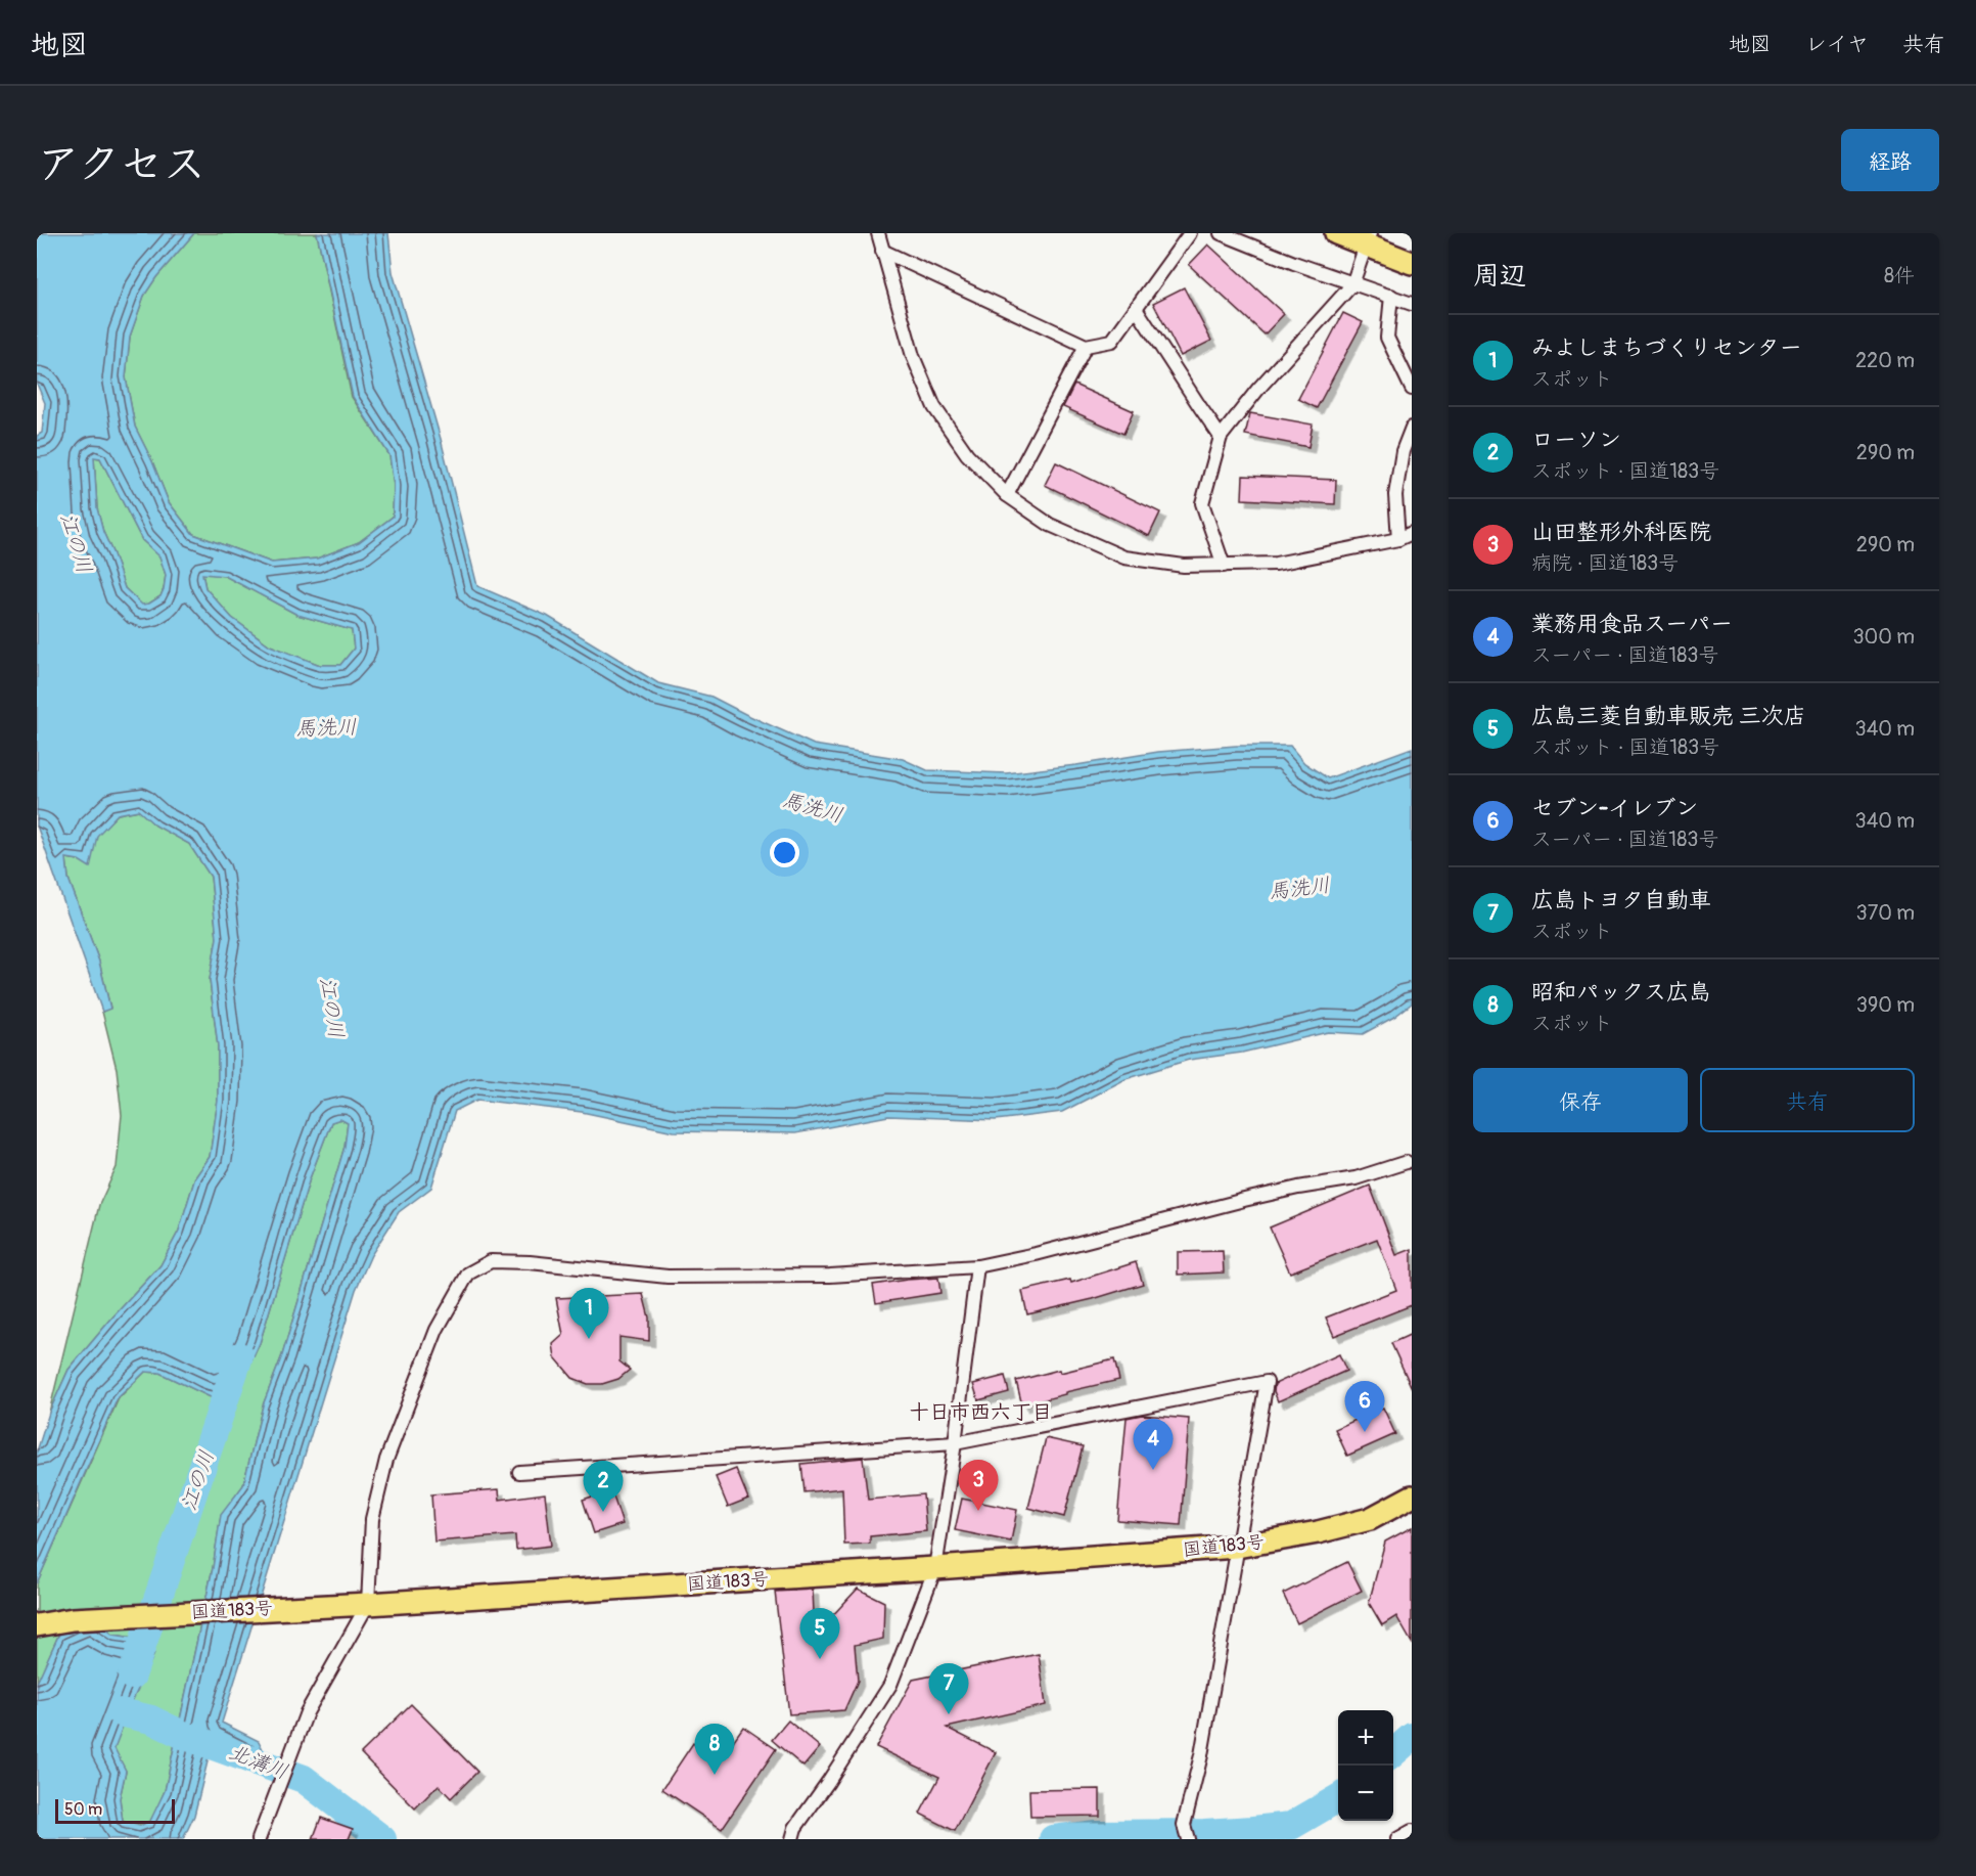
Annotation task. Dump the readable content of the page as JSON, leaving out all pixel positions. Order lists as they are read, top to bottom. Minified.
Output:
{"streets":{"highway":["国道183号"]},"districts":["十日市西六丁目"],"water":["江の川","馬洗川","北溝川"],"scale_bar":"50 m","page":{"header":"地図","nav":["地図","レイヤ","共有"],"title":"アクセス","buttons":["経路",["保存","共有"]],"heading":["周辺","8件"],"list":[{"mark":"1","name":"みよしまちづくりセンター","note":"スポット","value":"220 m"},{"mark":"2","name":"ローソン","note":"スポット · 国道183号","value":"290 m"},{"mark":"3","name":"山田整形外科医院","note":"病院 · 国道183号","value":"290 m"},{"mark":"4","name":"業務用食品スーパー","note":"スーパー · 国道183号","value":"300 m"},{"mark":"5","name":"広島三菱自動車販売 三次店","note":"スポット · 国道183号","value":"340 m"},{"mark":"6","name":"セブン-イレブン","note":"スーパー · 国道183号","value":"340 m"},{"mark":"7","name":"広島トヨタ自動車","note":"スポット","value":"370 m"},{"mark":"8","name":"昭和パックス広島","note":"スポット","value":"390 m"}],"pins":["1","6","4","3","2","5","7","8"],"map_buttons":["+","−"],"scale":"50 m"}}
